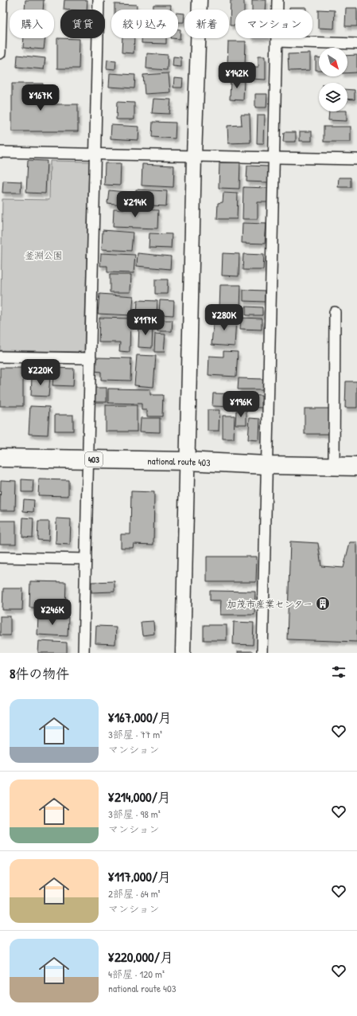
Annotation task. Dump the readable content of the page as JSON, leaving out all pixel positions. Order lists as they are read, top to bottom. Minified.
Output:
{"streets":{"highway":["403","national route 403"]},"parks":["釜淵公園"],"places":{"building":["加茂市産業センター"]},"north":"bottom right","page":{"chip":["購入","賃貸","絞り込み","新着","マンション"],"price":["¥142K","¥167K","¥214K","¥280K","¥117K","¥220K","¥196K","¥246K"],"heading":"8件の物件","list":[{"name":"¥167,000/月","note":"3部屋 · 77 m² · マンション"},{"name":"¥214,000/月","note":"3部屋 · 98 m² · マンション"},{"name":"¥117,000/月","note":"2部屋 · 64 m² · マンション"},{"name":"¥220,000/月","note":"4部屋 · 120 m² · national route 403"}]}}
